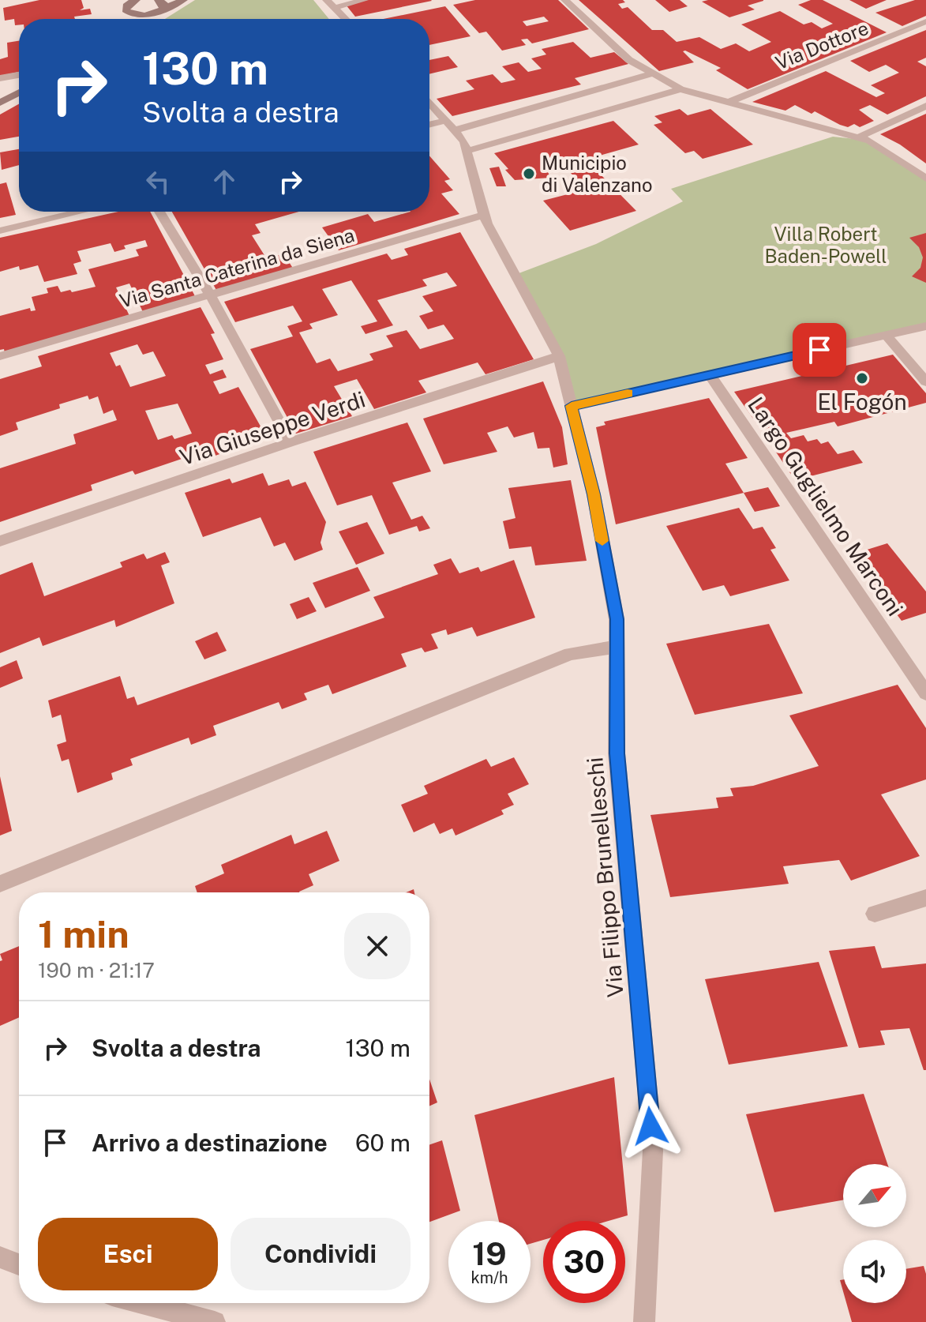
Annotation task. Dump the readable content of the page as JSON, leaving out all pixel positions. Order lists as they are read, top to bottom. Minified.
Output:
{"streets":{"street":["Via Dottore","Via Santa Caterina da Siena","Via Giuseppe Verdi","Largo Guglielmo Marconi","Via Filippo Brunelleschi"]},"crossings":[["Via Santa Caterina da Siena","Via Filippo Brunelleschi"],["Via Giuseppe Verdi","Via Filippo Brunelleschi"],["Largo Guglielmo Marconi","Via Filippo Brunelleschi"]],"parks":["Villa Robert Baden-Powell"],"places":["Municipio di Valenzano","El Fogón"],"north":"top right","page":{"turn":["130 m","Svolta a destra"],"heading":["1 min","190 m · 21:17"],"list":[{"name":"Svolta a destra","value":"130 m"},{"name":"Arrivo a destinazione","value":"60 m"}],"buttons":["Esci","Condividi"],"speed":"19 km/h","limit":"30"}}
